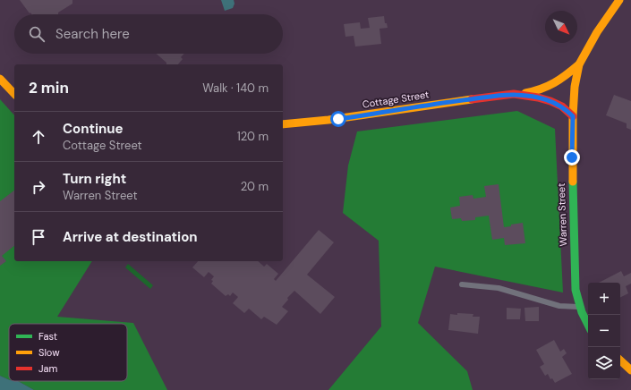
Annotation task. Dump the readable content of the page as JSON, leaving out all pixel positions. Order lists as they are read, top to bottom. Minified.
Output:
{"streets":{"street":["Cottage Street","Warren Street"]},"crossings":[["Cottage Street","Warren Street"]],"legend":["Fast","Slow","Jam"],"north":"bottom right","page":{"search":"Search here","heading":["2 min","Walk · 140 m"],"list":[["Continue","Cottage Street","120 m"],["Turn right","Warren Street","20 m"],"Arrive at destination"],"map_buttons":["+","−"]}}
